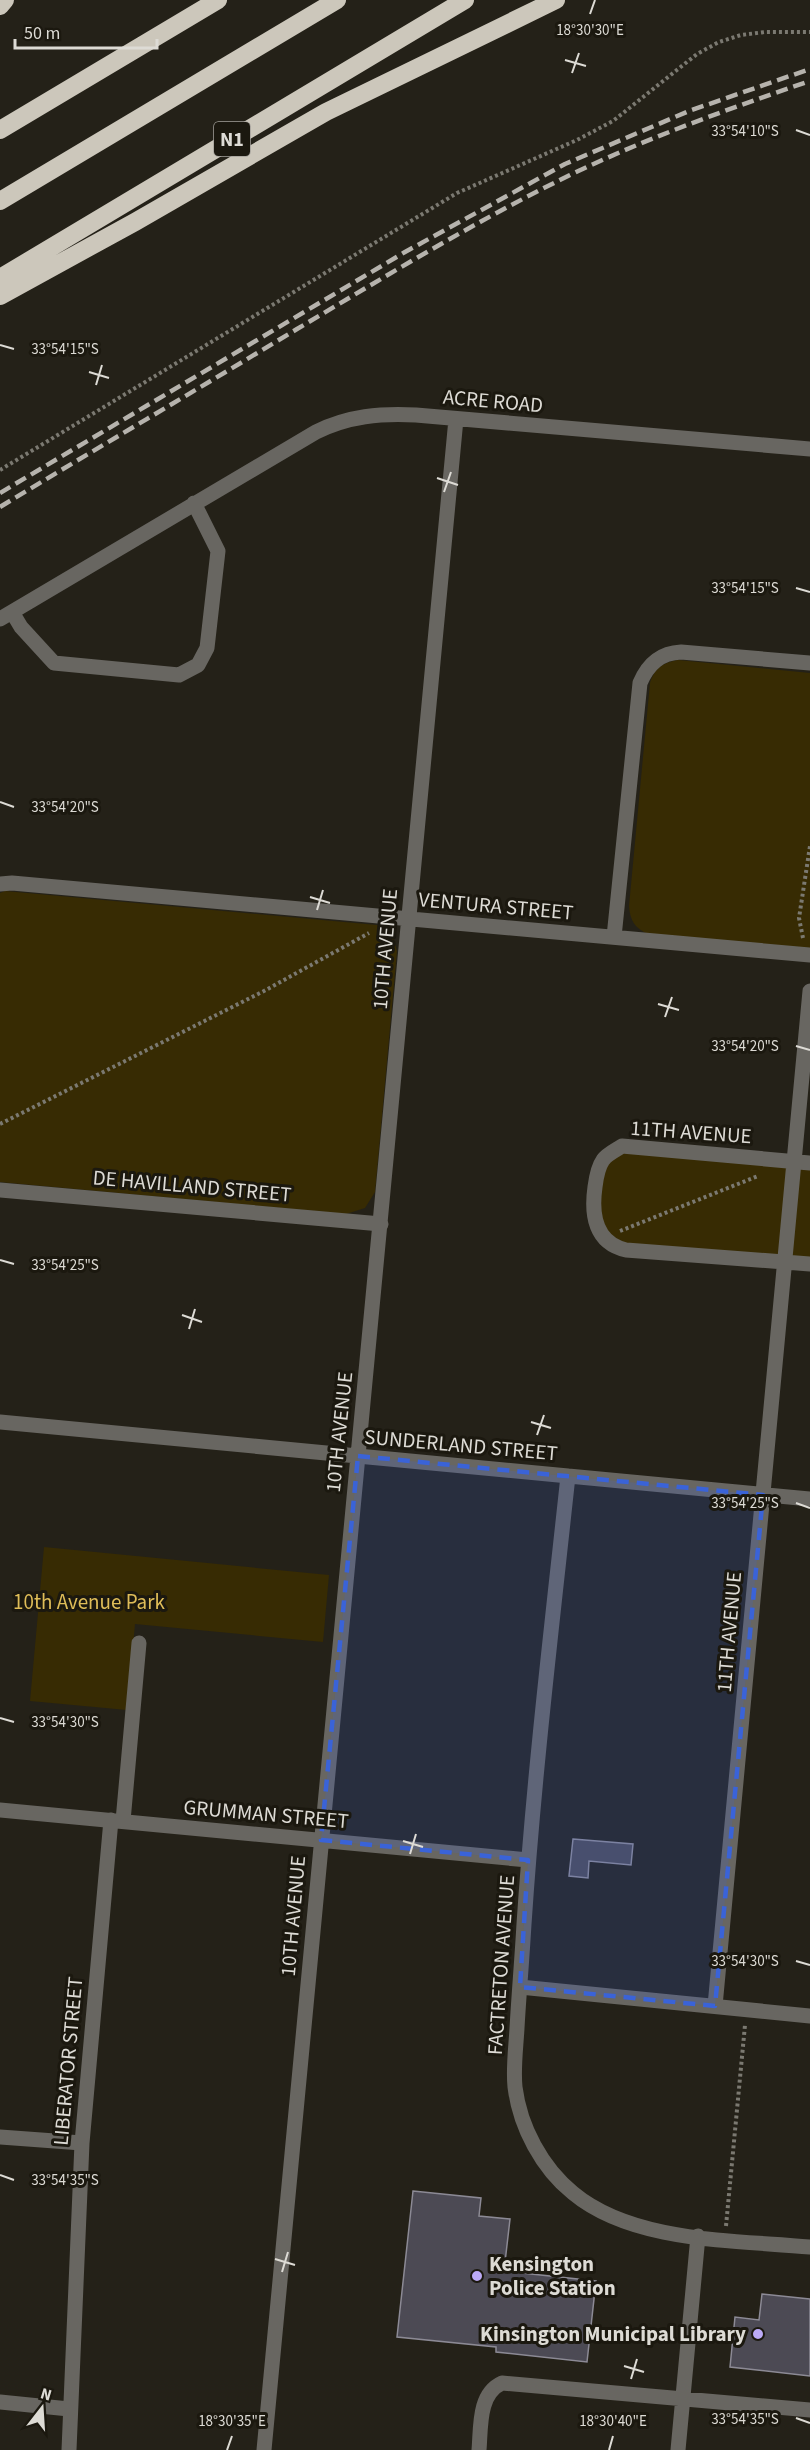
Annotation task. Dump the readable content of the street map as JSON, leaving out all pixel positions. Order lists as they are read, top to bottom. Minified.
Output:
{"streets":{"highway":["N1"],"street":["ACRE ROAD","VENTURA STREET","10TH AVENUE","11TH AVENUE","DE HAVILLAND STREET","SUNDERLAND STREET","GRUMMAN STREET","FACTRETON AVENUE","LIBERATOR STREET"]},"crossings":[["ACRE ROAD","10TH AVENUE"],["VENTURA STREET","10TH AVENUE"],["10TH AVENUE","DE HAVILLAND STREET"],["10TH AVENUE","SUNDERLAND STREET"],["10TH AVENUE","GRUMMAN STREET"],["11TH AVENUE","SUNDERLAND STREET"],["SUNDERLAND STREET","FACTRETON AVENUE"],["GRUMMAN STREET","FACTRETON AVENUE"],["GRUMMAN STREET","LIBERATOR STREET"]],"parks":["10th Avenue Park"],"places":["Kensington Police Station","Kinsington Municipal Library"],"scale_bar":"50 m","north":"top","coordinates":["18°30'30\"E","33°54'10\"S","33°54'15\"S","33°54'20\"S","33°54'25\"S","33°54'30\"S","33°54'35\"S","18°30'35\"E","18°30'40\"E"]}
